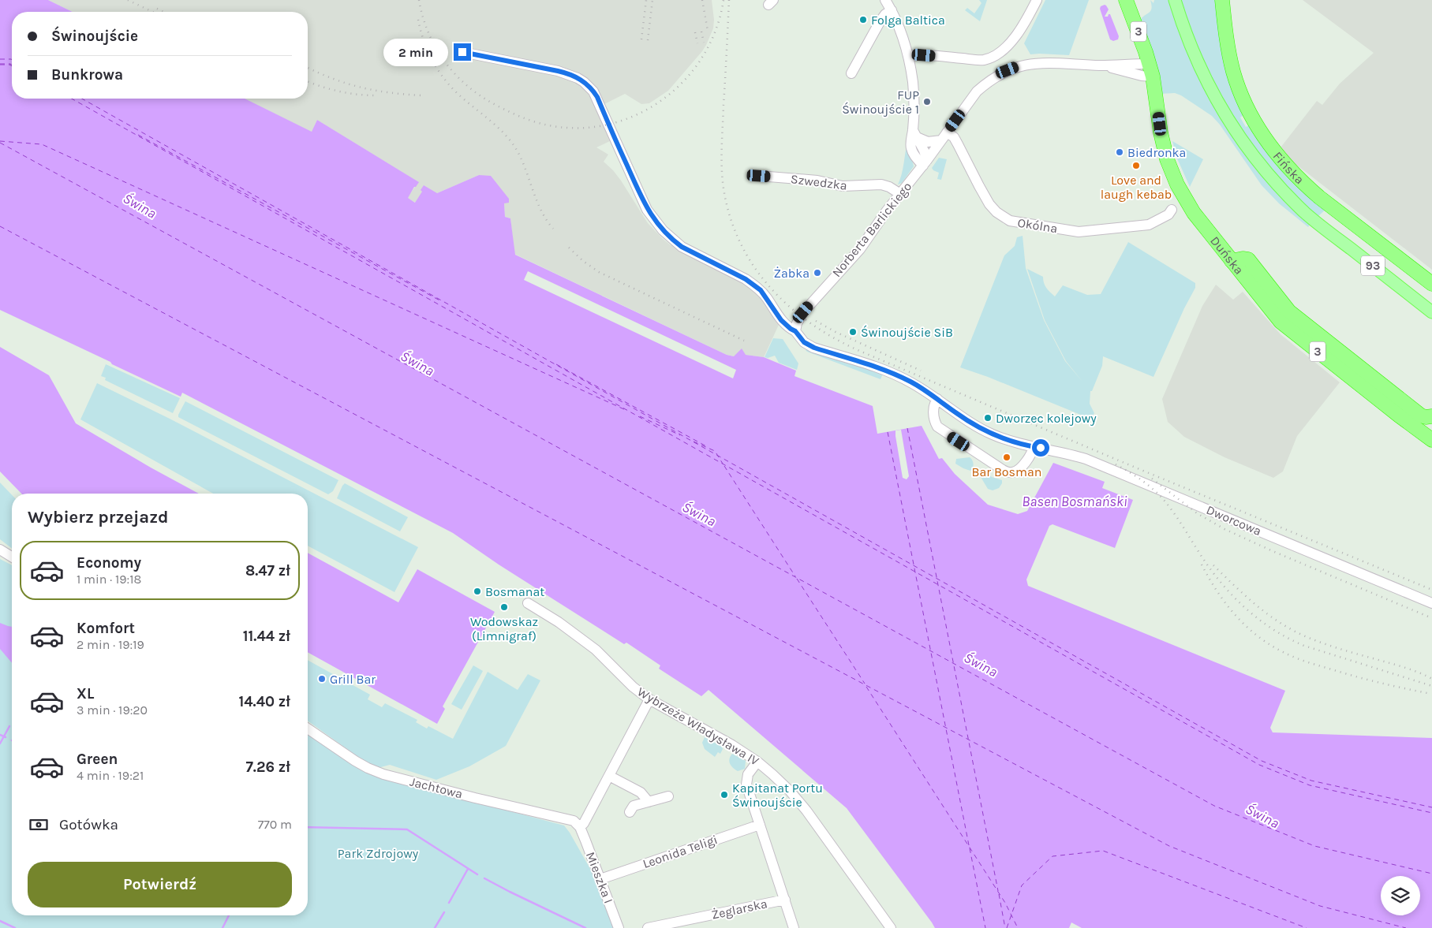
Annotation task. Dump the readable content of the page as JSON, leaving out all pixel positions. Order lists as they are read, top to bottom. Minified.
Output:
{"streets":{"highway":["3","Fińska","Duńska"],"main road":["93"],"street":["Szwedzka","Okólna","Norberta Barlickiego","Dworcowa","Wybrzeże Władysława IV","Jachtowa","Leonida Teligi","Mieszka I","Żeglarska"]},"crossings":[["3","Duńska"],["Szwedzka","Norberta Barlickiego"],["Okólna","Norberta Barlickiego"],["Norberta Barlickiego","Dworcowa"],["Jachtowa","Mieszka I"],["Leonida Teligi","Mieszka I"]],"water":["Świna","Basen Bosmański"],"parks":["Park Zdrojowy"],"places":["Folga Baltica","FUP Świnoujście 1","Biedronka","Love and laugh kebab","Żabka","Świnoujście SiB","Dworzec kolejowy","Bar Bosman","Bosmanat","Wodowskaz (Limnigraf)","Grill Bar","Kapitanat Portu Świnoujście"],"page":{"banner":["Świnoujście","Bunkrowa"],"bubble":"2 min","heading":"Wybierz przejazd","list":[{"name":"Economy","note":"1 min · 19:18","value":"8.47 zł"},{"name":"Komfort","note":"2 min · 19:19","value":"11.44 zł"},{"name":"XL","note":"3 min · 19:20","value":"14.40 zł"},{"name":"Green","note":"4 min · 19:21","value":"7.26 zł"}],"pay":["Gotówka","770 m"],"buttons":"Potwierdź"}}
